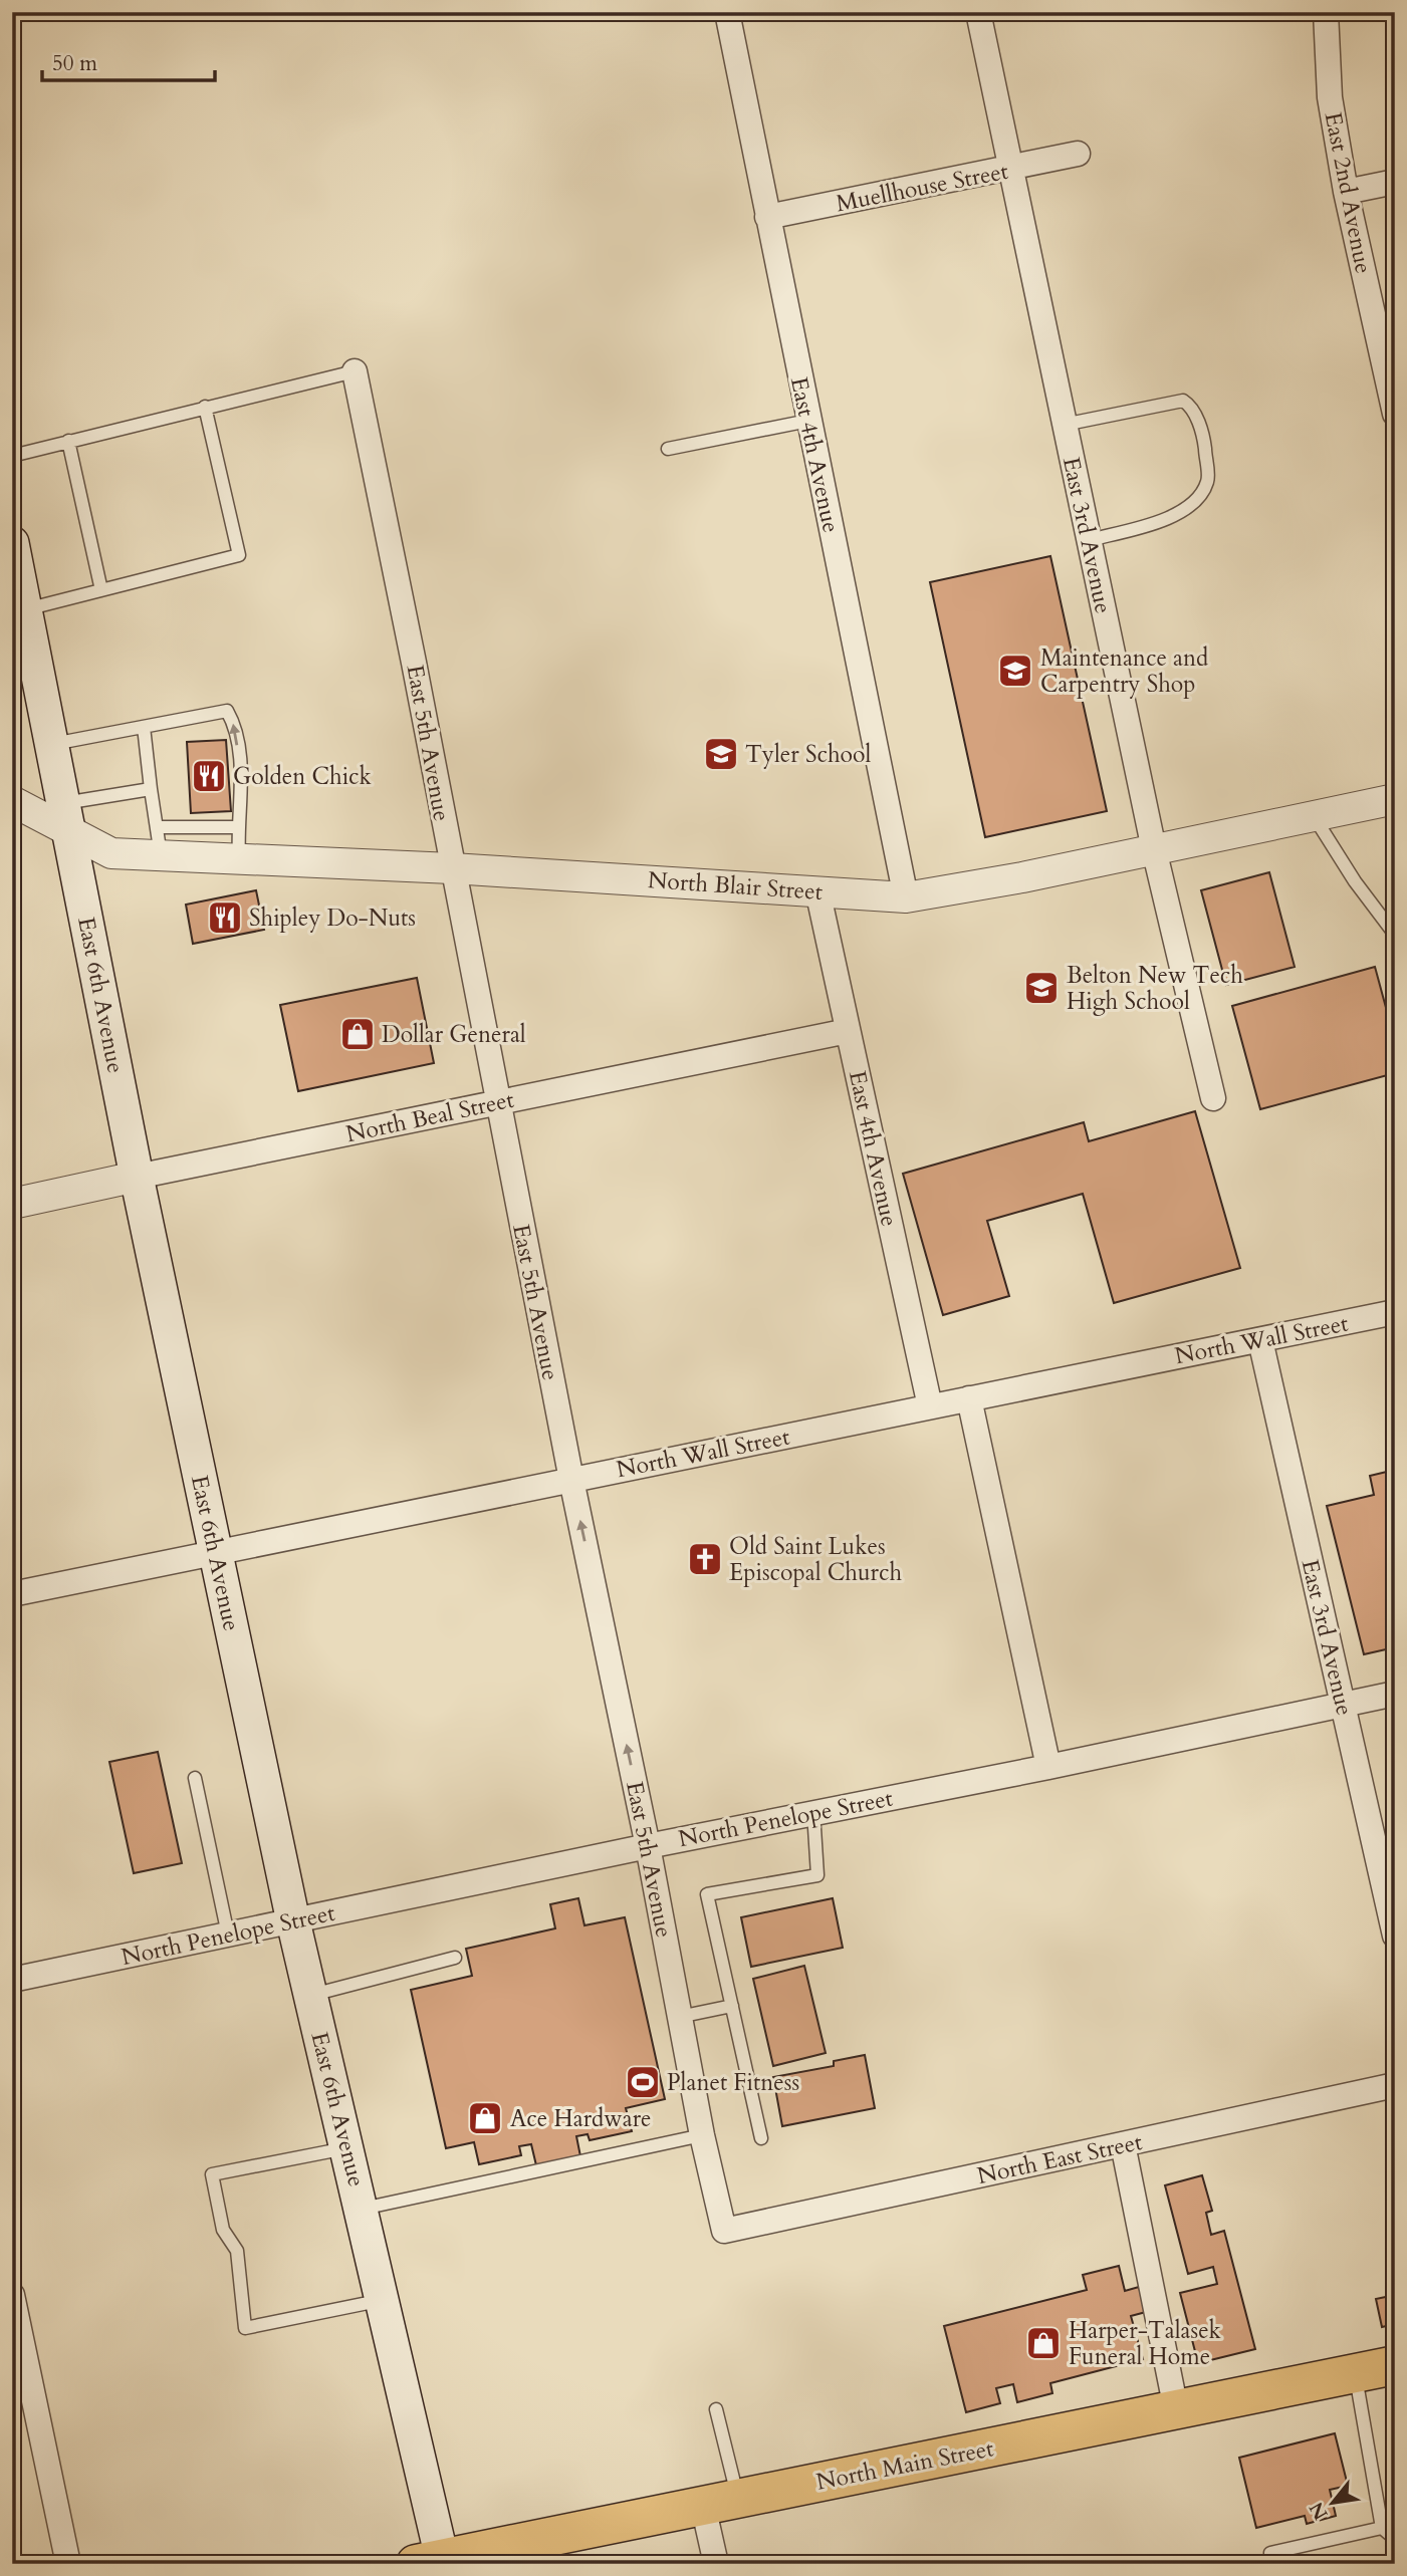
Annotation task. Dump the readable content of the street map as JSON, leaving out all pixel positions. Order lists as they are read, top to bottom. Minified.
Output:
{"streets":{"main road":["East 6th Avenue","North Main Street"],"street":["Muellhouse Street","East 2nd Avenue","East 4th Avenue","East 3rd Avenue","East 5th Avenue","North Blair Street","North Beal Street","North Wall Street","North Penelope Street","North East Street"]},"crossings":[["Muellhouse Street","East 4th Avenue"],["Muellhouse Street","East 3rd Avenue"],["East 4th Avenue","North Blair Street"],["East 4th Avenue","North Beal Street"],["East 4th Avenue","North Wall Street"],["East 3rd Avenue","North Blair Street"],["East 3rd Avenue","North Wall Street"],["East 3rd Avenue","North Penelope Street"],["East 5th Avenue","North Blair Street"],["East 5th Avenue","North Beal Street"],["East 5th Avenue","North Wall Street"],["East 5th Avenue","North Penelope Street"],["East 5th Avenue","North East Street"],["North Blair Street","East 6th Avenue"],["East 6th Avenue","North Beal Street"],["East 6th Avenue","North Wall Street"],["East 6th Avenue","North Penelope Street"],["East 6th Avenue","North Main Street"]],"places":{"school or university":["Maintenance and Carpentry Shop","Tyler School","Belton New Tech High School"],"restaurant":["Golden Chick","Shipley Do-Nuts"],"shop":["Dollar General","Ace Hardware","Harper-Talasek Funeral Home"],"church":["Old Saint Lukes Episcopal Church"],"sports":["Planet Fitness"]},"scale_bar":"50 m","north":"bottom left"}
